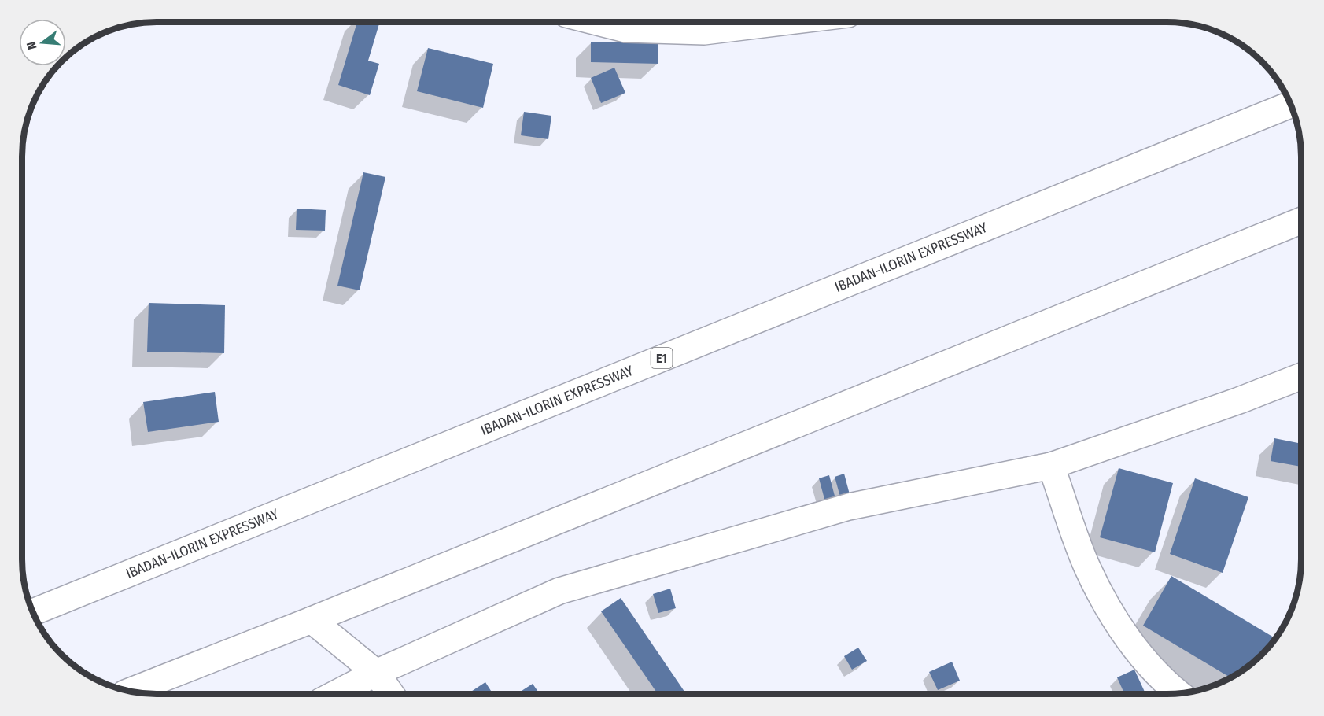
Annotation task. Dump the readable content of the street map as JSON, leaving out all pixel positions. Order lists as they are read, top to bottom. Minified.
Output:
{"streets":{"main road":["IBADAN-ILORIN EXPRESSWAY","E1"]},"north":"left"}
